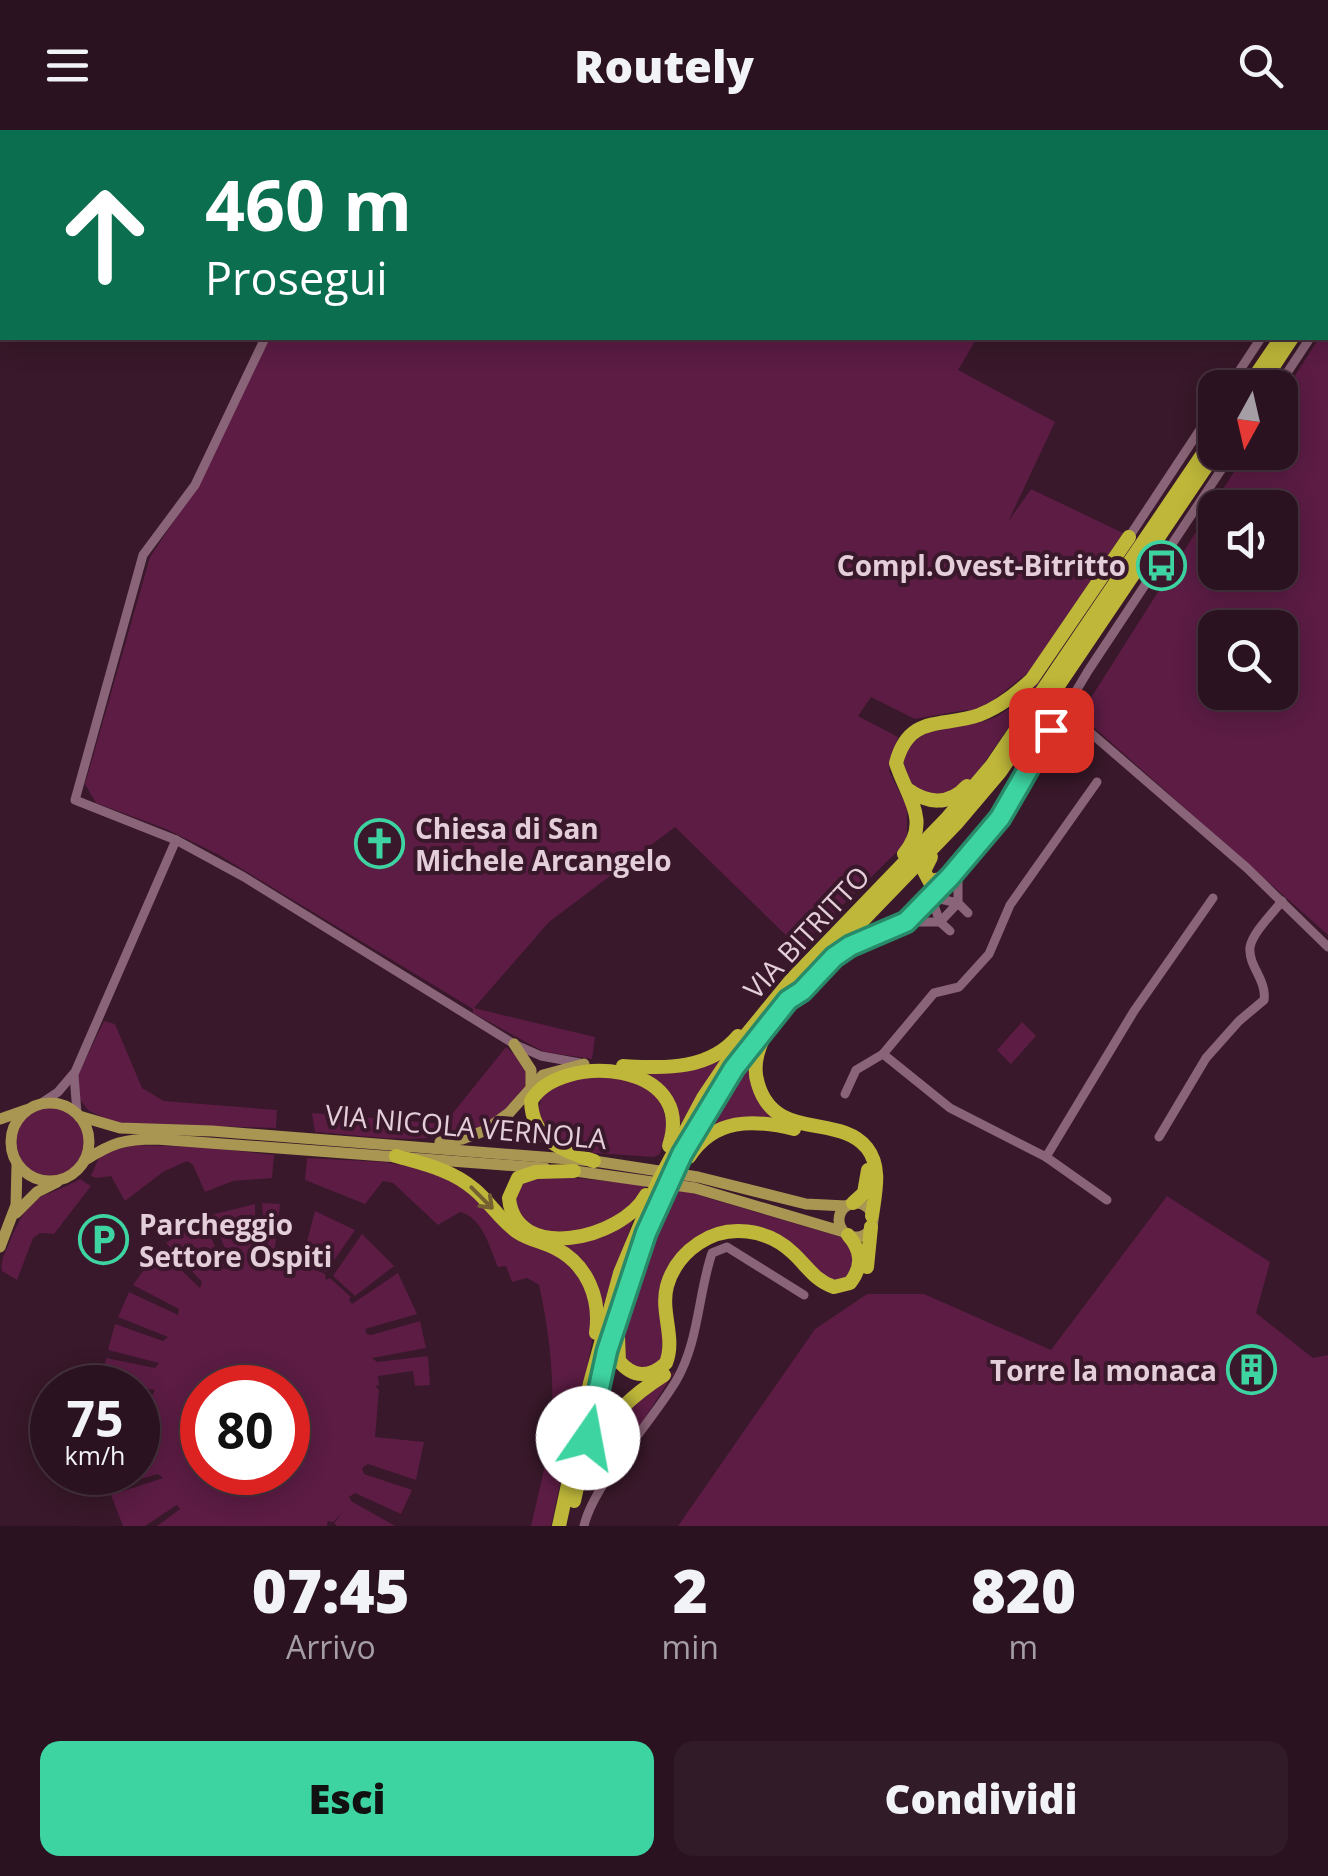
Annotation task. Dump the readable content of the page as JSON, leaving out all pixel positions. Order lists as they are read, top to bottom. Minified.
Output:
{"streets":{"highway":["VIA BITRITTO"],"main road":["VIA NICOLA VERNOLA"]},"places":{"bus stop":["Compl.Ovest-Bitritto"],"church":["Chiesa di San Michele Arcangelo"],"parking":["Parcheggio Settore Ospiti"],"building":["Torre la monaca"]},"north":"bottom","page":{"header":"Routely","turn":["460 m","Prosegui"],"speed":"75 km/h","limit":"80","eta":["07:45","Arrivo","2","min","820","m"],"buttons":["Esci","Condividi"]}}
